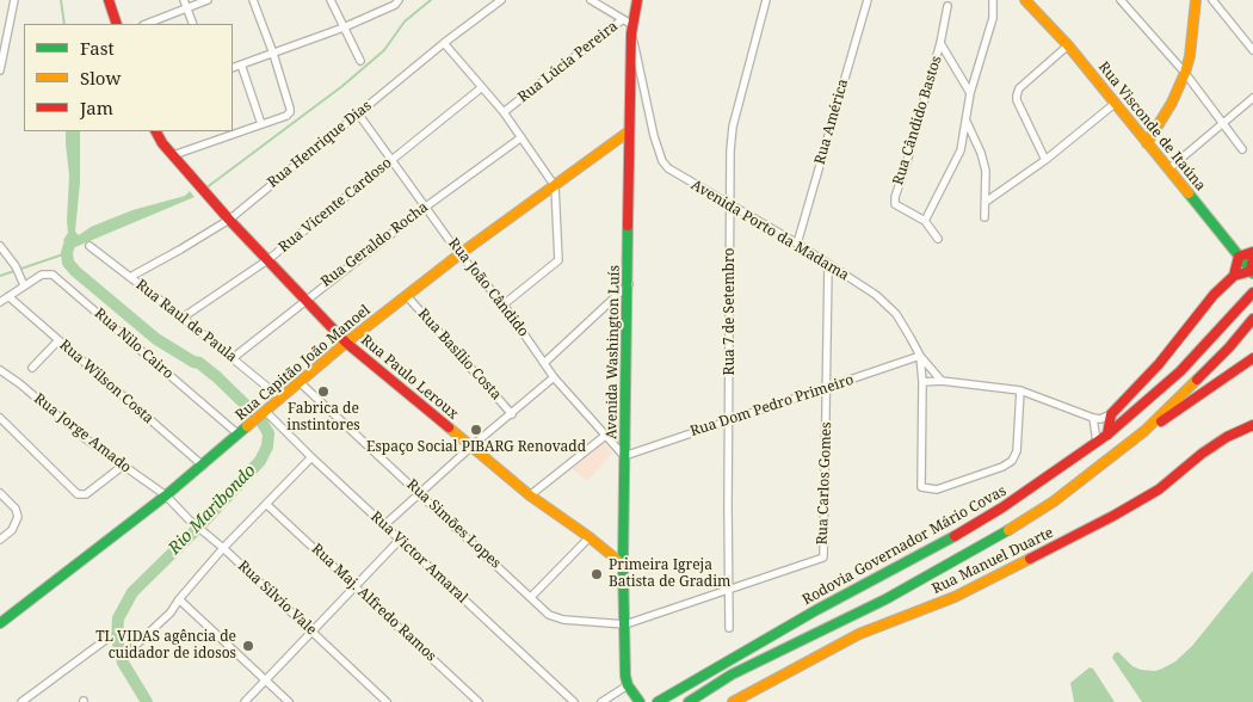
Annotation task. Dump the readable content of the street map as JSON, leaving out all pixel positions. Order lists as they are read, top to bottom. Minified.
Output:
{"streets":{"main road":["Rua Visconde de Itaúna","Avenida Washington Luís","Rua Capitão João Manoel","Rua Paulo Leroux","Rodovia Governador Mário Covas","Rua Manuel Duarte"],"street":["Rua Lúcia Pereira","Rua Cândido Bastos","Rua América","Rua Henrique Dias","Rua Vicente Cardoso","Avenida Porto da Madama","Rua Geraldo Rocha","Rua João Cândido","Rua 7 de Setembro","Rua Raul de Paula","Rua Nilo Cairo","Rua Basílio Costa","Rua Wilson Costa","Rua Dom Pedro Primeiro","Rua Jorge Amado","Rua Carlos Gomes","Rua Simões Lopes","Rua Victor Amaral","Rua Silvio Vale","Rua Maj. Alfredo Ramos"]},"crossings":[["Rua Lúcia Pereira","Avenida Porto da Madama"],["Rua Lúcia Pereira","Avenida Washington Luís"],["Rua América","Avenida Porto da Madama"],["Rua Henrique Dias","Rua João Cândido"],["Rua Henrique Dias","Rua Raul de Paula"],["Rua Henrique Dias","Rua Paulo Leroux"],["Rua Vicente Cardoso","Rua João Cândido"],["Rua Vicente Cardoso","Rua Raul de Paula"],["Rua Vicente Cardoso","Rua Paulo Leroux"],["Avenida Porto da Madama","Rua 7 de Setembro"],["Avenida Porto da Madama","Avenida Washington Luís"],["Avenida Porto da Madama","Rua Dom Pedro Primeiro"],["Avenida Porto da Madama","Rua Carlos Gomes"],["Rua Geraldo Rocha","Rua João Cândido"],["Rua Geraldo Rocha","Rua Raul de Paula"],["Rua Geraldo Rocha","Rua Paulo Leroux"],["Rua João Cândido","Avenida Washington Luís"],["Rua João Cândido","Rua Capitão João Manoel"],["Rua João Cândido","Rua Dom Pedro Primeiro"],["Rua 7 de Setembro","Rua Dom Pedro Primeiro"],["Rua 7 de Setembro","Rua Carlos Gomes"],["Rua Raul de Paula","Rua Capitão João Manoel"],["Rua Nilo Cairo","Rua Capitão João Manoel"],["Avenida Washington Luís","Rua Capitão João Manoel"],["Avenida Washington Luís","Rua Paulo Leroux"],["Avenida Washington Luís","Rua Dom Pedro Primeiro"],["Avenida Washington Luís","Rua Simões Lopes"],["Rua Basílio Costa","Rua Capitão João Manoel"],["Rua Capitão João Manoel","Rua Paulo Leroux"],["Rua Capitão João Manoel","Rua Wilson Costa"],["Rua Capitão João Manoel","Rua Jorge Amado"],["Rua Capitão João Manoel","Rua Simões Lopes"],["Rua Capitão João Manoel","Rua Victor Amaral"],["Rua Capitão João Manoel","Rua Silvio Vale"],["Rua Dom Pedro Primeiro","Rua Carlos Gomes"],["Rua Jorge Amado","Rua Silvio Vale"]],"water":["Rio Maribondo"],"places":["Fabrica de instintores","Espaço Social PIBARG Renovadd","Primeira Igreja Batista de Gradim","TL VIDAS agência de cuidador de idosos"],"legend":["Fast","Slow","Jam"]}
